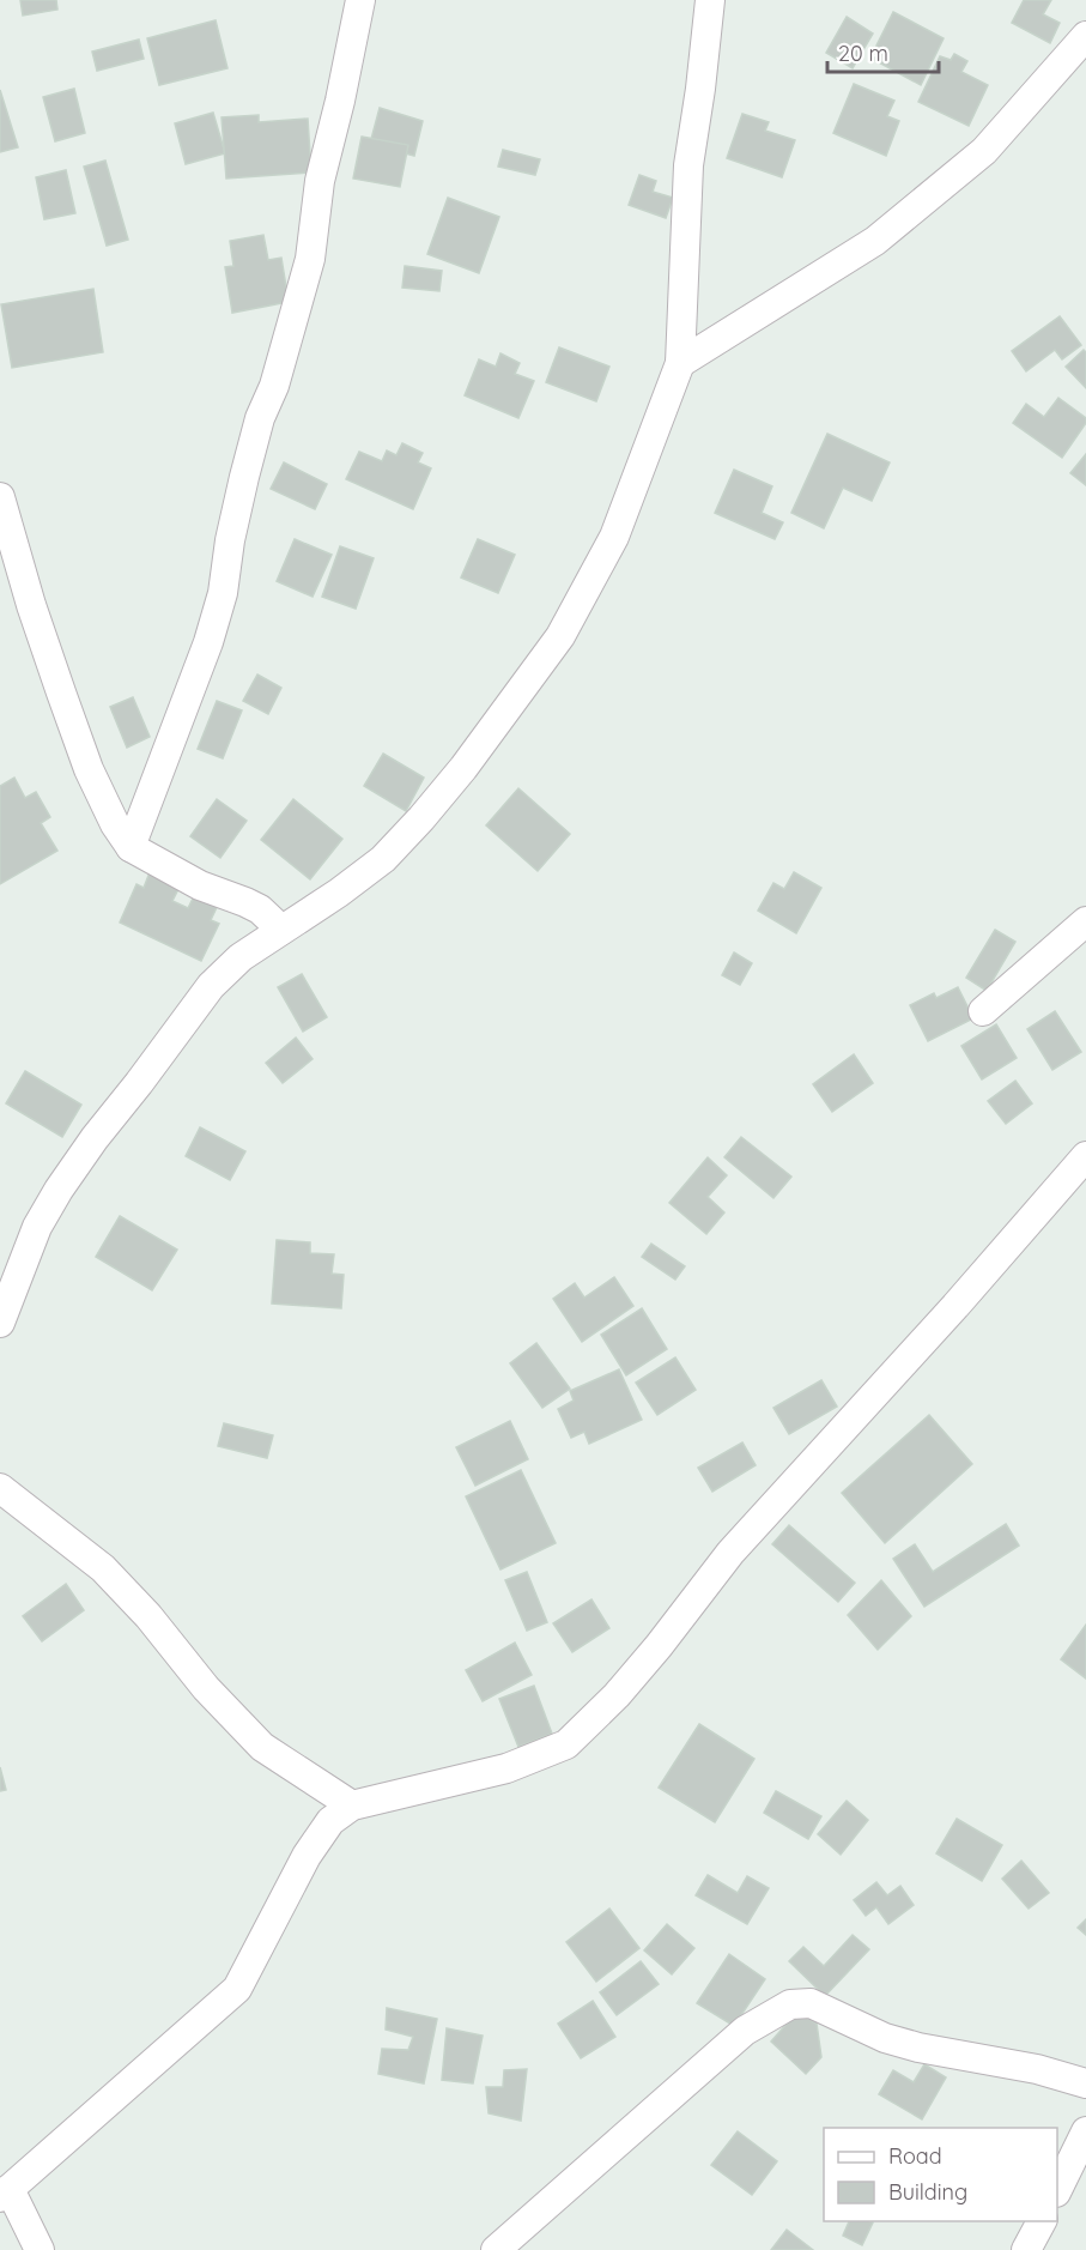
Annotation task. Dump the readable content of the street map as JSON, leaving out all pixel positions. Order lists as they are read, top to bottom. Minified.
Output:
{"legend":["Road","Building"],"scale_bar":"20 m"}
